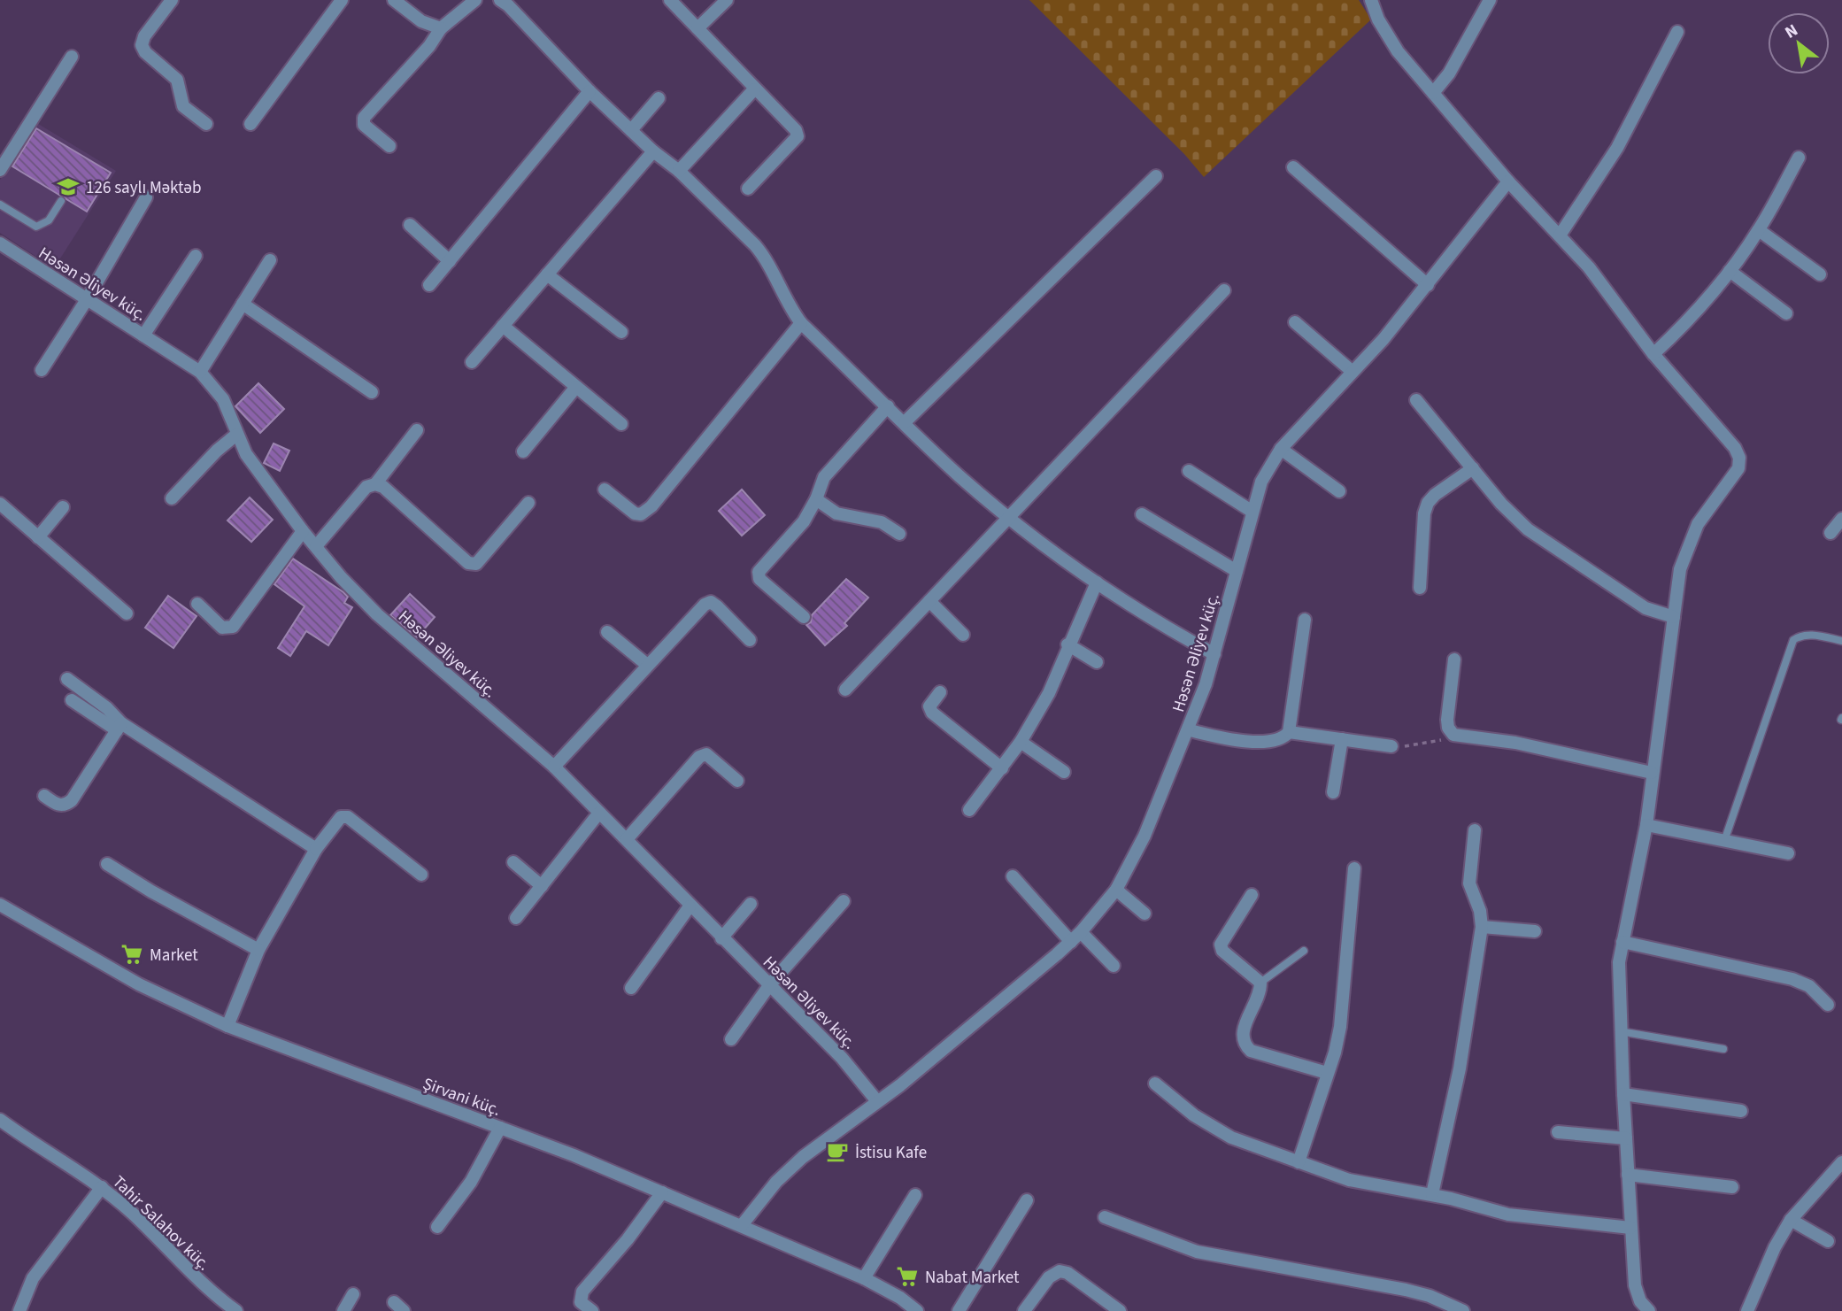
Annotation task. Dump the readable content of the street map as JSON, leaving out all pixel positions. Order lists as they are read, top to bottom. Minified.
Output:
{"streets":{"street":["Həsən Əliyev küç.","Şirvani küç.","Tahir Salahov küç."]},"crossings":[["Həsən Əliyev küç.","Şirvani küç."]],"places":{"school or university":["126 saylı Məktəb"],"supermarket":["Market","Nabat Market"],"cafe":["İstisu Kafe"]},"north":"top left"}
